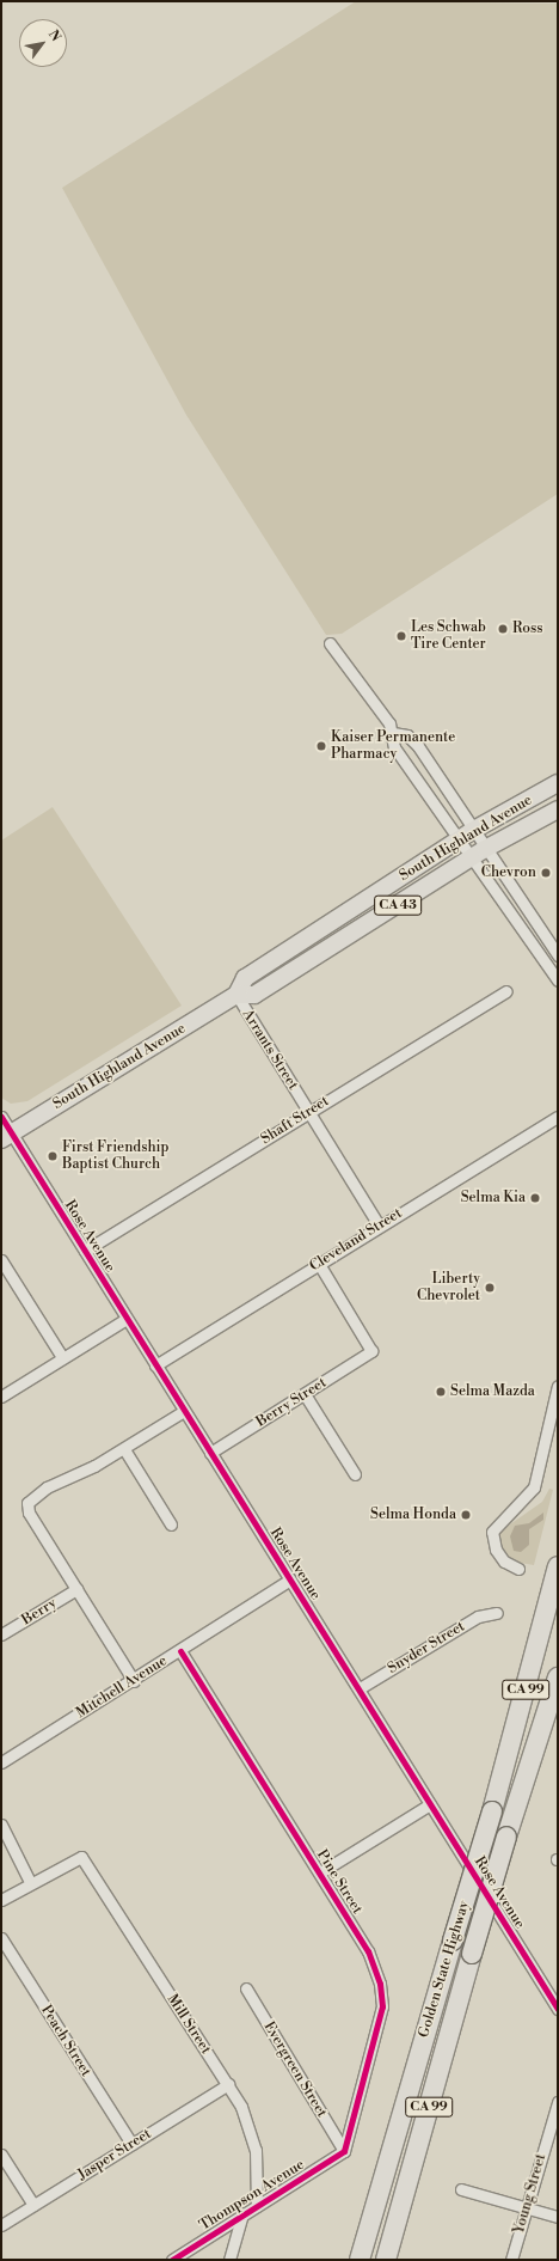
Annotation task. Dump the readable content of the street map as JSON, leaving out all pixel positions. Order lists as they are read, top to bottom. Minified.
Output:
{"streets":{"highway":["CA 99","Golden State Highway"],"main road":["South Highland Avenue","CA 43"],"street":["Arrants Street","Shaft Street","Rose Avenue","Cleveland Street","Berry Street","Berry","Snyder Street","Mitchell Avenue","Pine Street","Mill Street","Peach Street","Evergreen Street","Jasper Street","Young Street","Thompson Avenue"]},"crossings":[["South Highland Avenue","Arrants Street"],["South Highland Avenue","Rose Avenue"],["Arrants Street","Shaft Street"],["Arrants Street","Cleveland Street"],["Shaft Street","Rose Avenue"],["Rose Avenue","Cleveland Street"],["Rose Avenue","Berry Street"],["Rose Avenue","Snyder Street"],["Rose Avenue","Mitchell Avenue"],["Cleveland Street","Berry Street"],["Mitchell Avenue","Pine Street"],["Pine Street","Evergreen Street"],["Pine Street","Thompson Avenue"],["Mill Street","Jasper Street"],["Mill Street","Thompson Avenue"],["Peach Street","Jasper Street"],["Evergreen Street","Thompson Avenue"]],"places":["Ross","Les Schwab Tire Center","Kaiser Permanente Pharmacy","Chevron","First Friendship Baptist Church","Selma Kia","Liberty Chevrolet","Selma Mazda","Selma Honda"],"north":"top right"}
